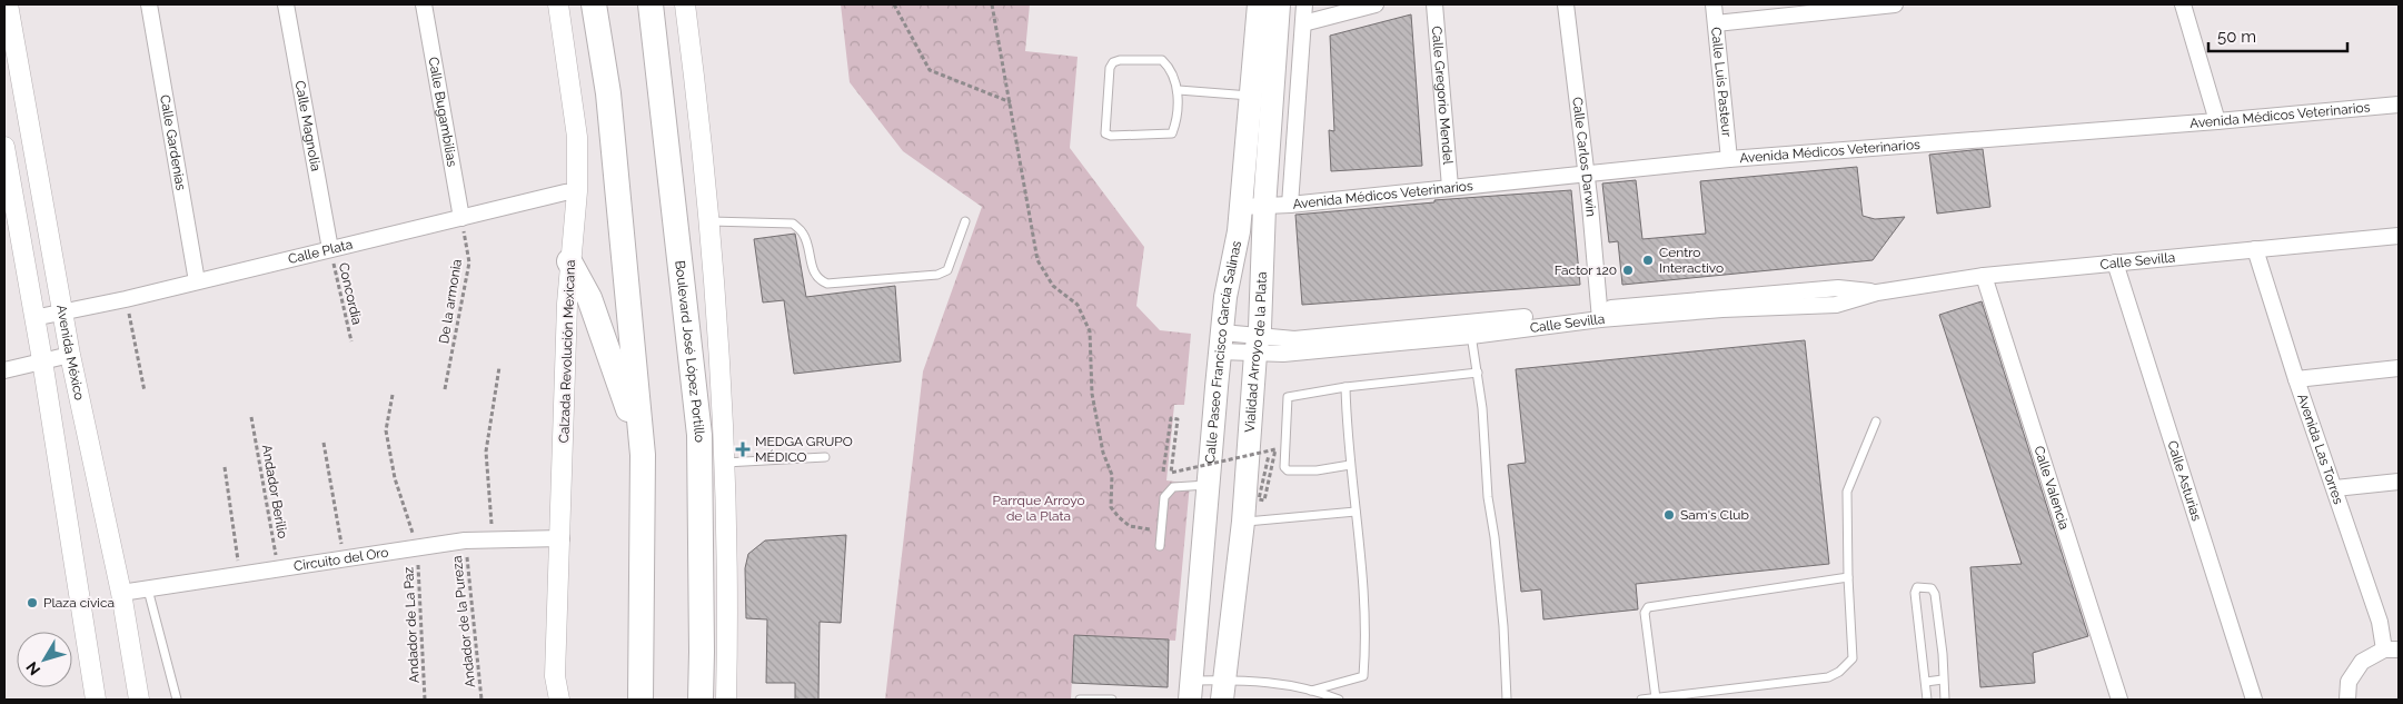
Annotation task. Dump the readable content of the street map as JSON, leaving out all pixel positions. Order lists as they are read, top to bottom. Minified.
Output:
{"streets":{"main road":["Boulevard José López Portillo","Calle Paseo Francisco García Salinas","Vialidad Arroyo de la Plata"],"street":["Calle Luis Pasteur","Calle Gregorio Mendel","Calle Bugambilias","Avenida Médicos Veterinarios","Calle Magnolia","Calle Gardenias","Calle Carlos Darwin","Calle Plata","Calle Sevilla","Calzada Revolución Mexicana","Avenida México","Avenida Las Torres","Calle Asturias","Calle Valencia","Circuito del Oro"],"path":["Concordia","De la armonia","Andador Berilio","Andador de la Pureza","Andador de La Paz"]},"crossings":[["Calle Luis Pasteur","Avenida Médicos Veterinarios"],["Calle Gregorio Mendel","Avenida Médicos Veterinarios"],["Calle Bugambilias","Calle Plata"],["Calle Bugambilias","De la armonia"],["Avenida Médicos Veterinarios","Calle Carlos Darwin"],["Avenida Médicos Veterinarios","Calle Paseo Francisco García Salinas"],["Avenida Médicos Veterinarios","Vialidad Arroyo de la Plata"],["Calle Magnolia","Calle Plata"],["Calle Magnolia","Concordia"],["Calle Gardenias","Calle Plata"],["Calle Carlos Darwin","Calle Sevilla"],["Calle Plata","Concordia"],["Calle Plata","De la armonia"],["Calle Plata","Calzada Revolución Mexicana"],["Calle Plata","Avenida México"],["Calle Sevilla","Calle Paseo Francisco García Salinas"],["Calle Sevilla","Vialidad Arroyo de la Plata"],["Calle Sevilla","Avenida Las Torres"],["Calle Sevilla","Calle Asturias"],["Calle Sevilla","Calle Valencia"],["Calzada Revolución Mexicana","Circuito del Oro"],["Calle Paseo Francisco García Salinas","Vialidad Arroyo de la Plata"],["Avenida México","Circuito del Oro"],["Andador Berilio","Circuito del Oro"],["Circuito del Oro","Andador de la Pureza"],["Circuito del Oro","Andador de La Paz"]],"parks":["Parrque Arroyo de la Plata"],"places":{"other":["Centro Interactivo","Factor 120","Sam's Club","Plaza cívica"],"health":["MEDGA GRUPO MÉDICO"]},"scale_bar":"50 m","north":"bottom left"}
